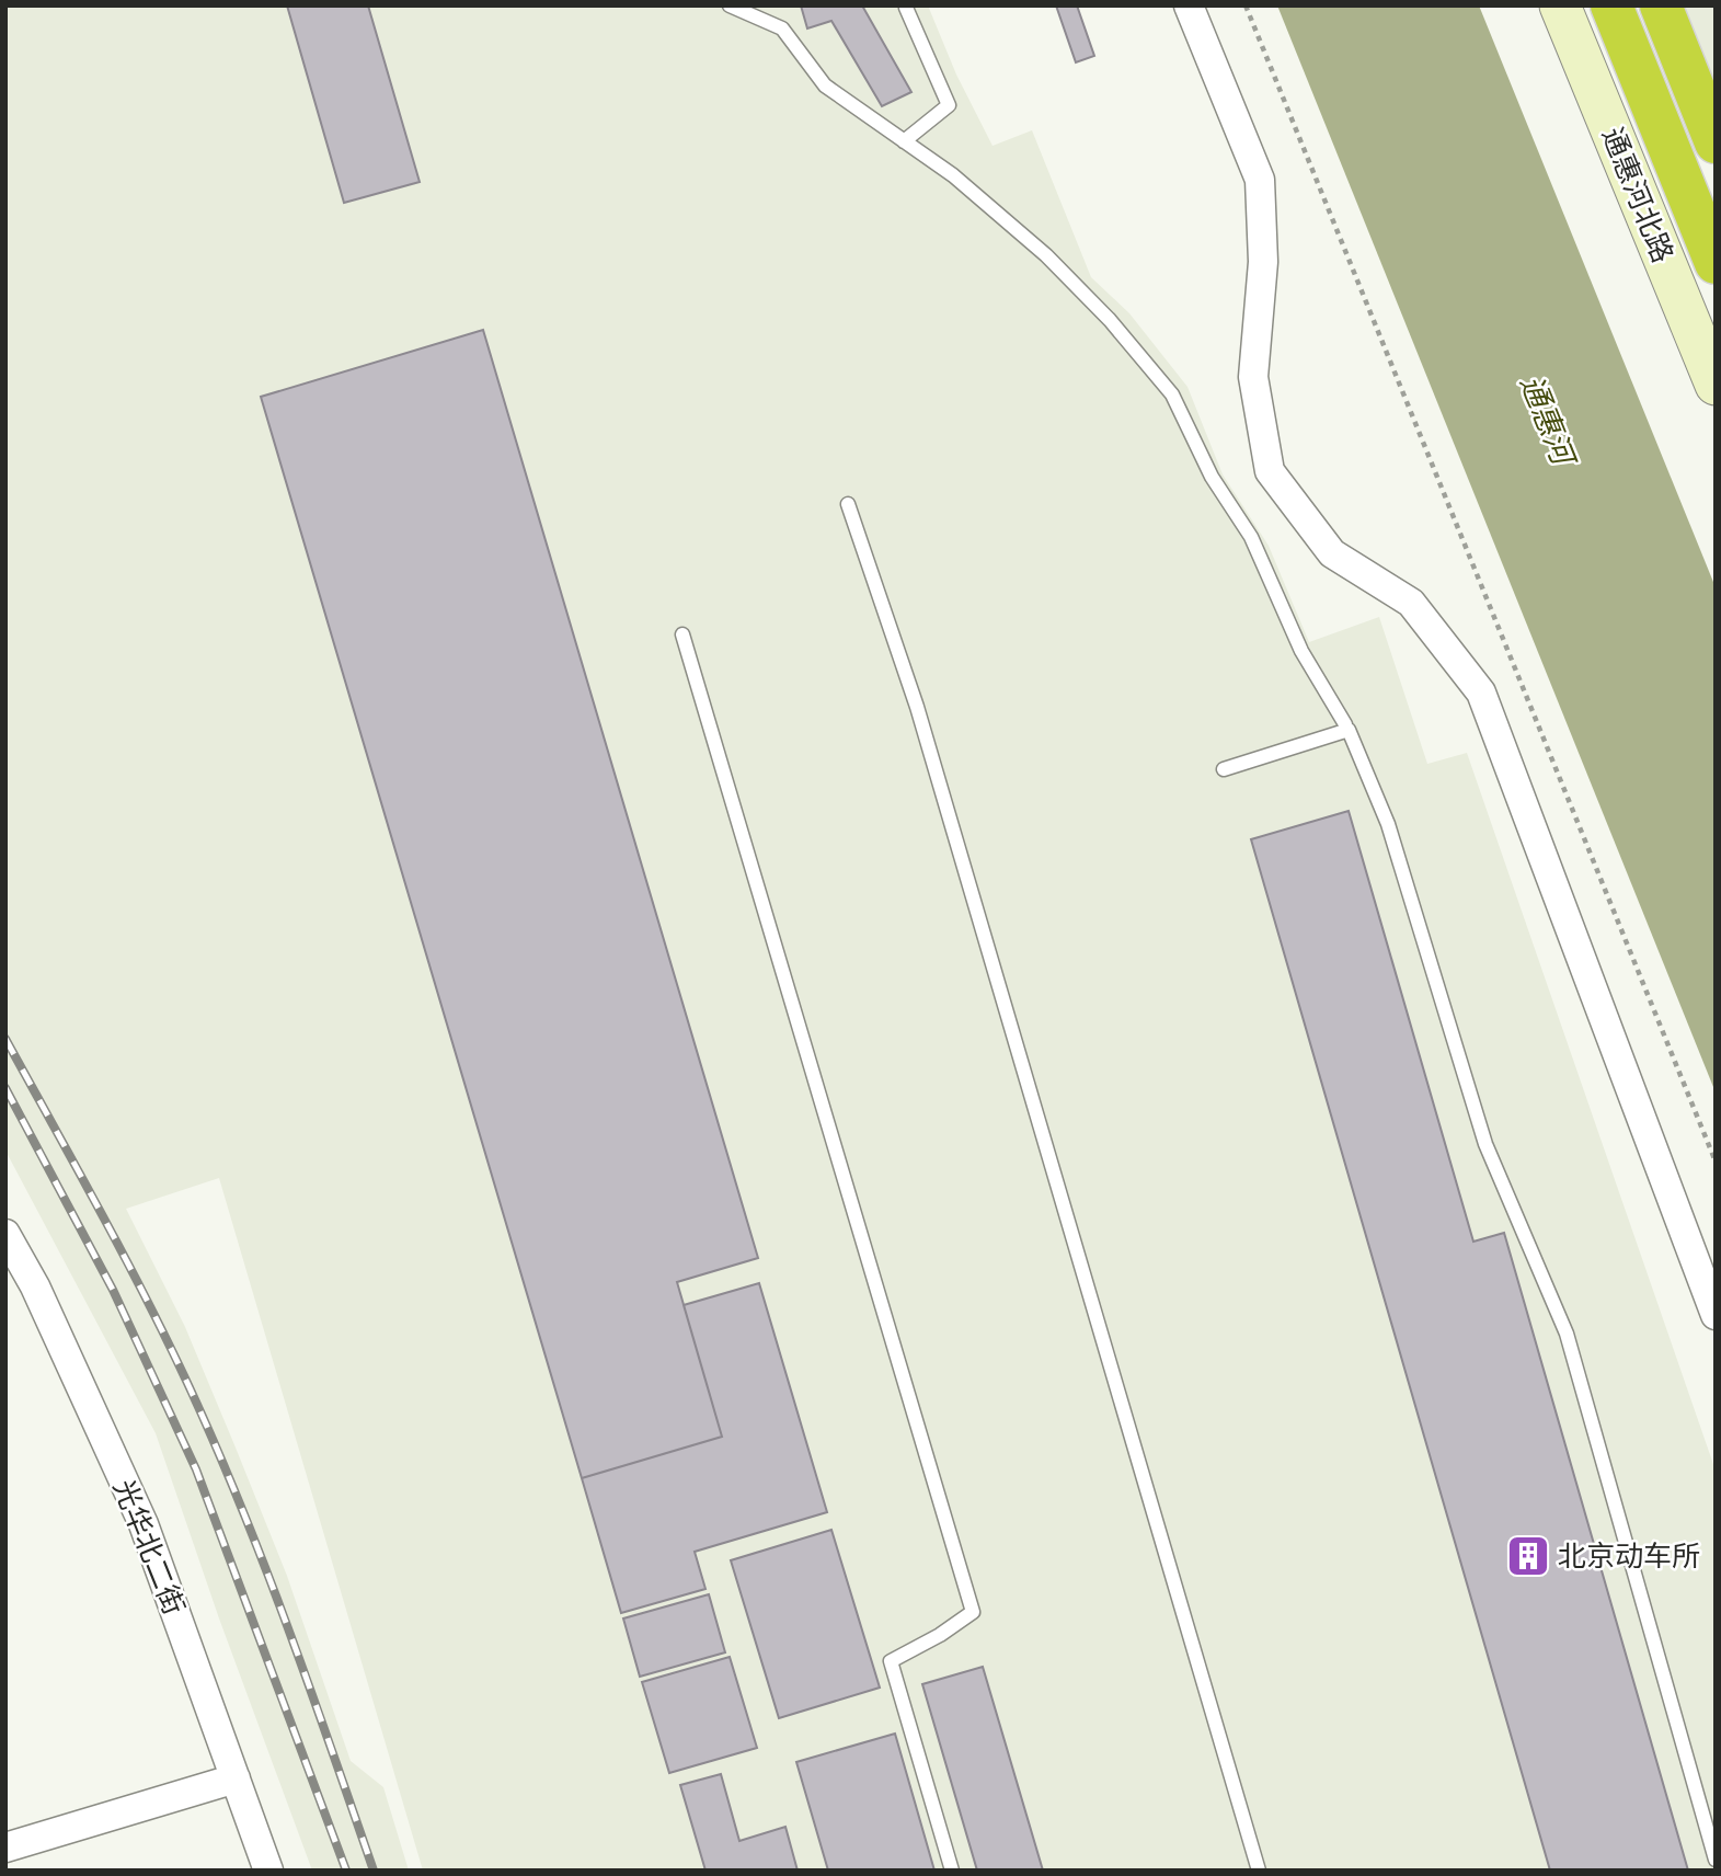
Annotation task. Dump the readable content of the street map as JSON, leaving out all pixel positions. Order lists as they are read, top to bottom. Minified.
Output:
{"streets":{"highway":["通惠河北路"],"street":["光华北二街"]},"water":["通惠河"],"places":{"building":["北京动车所"]}}
